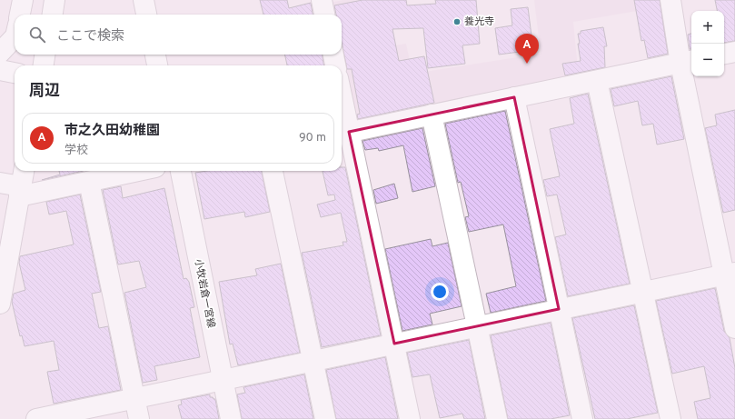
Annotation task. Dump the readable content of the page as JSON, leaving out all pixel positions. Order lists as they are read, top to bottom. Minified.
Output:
{"streets":{"street":["小牧岩倉一宮線"]},"places":["養光寺"],"page":{"map_buttons":["+","−"],"search":"ここで検索","pins":"A","heading":"周辺","list":[{"mark":"A","name":"市之久田幼稚園","note":"学校","value":"90 m"}]}}
